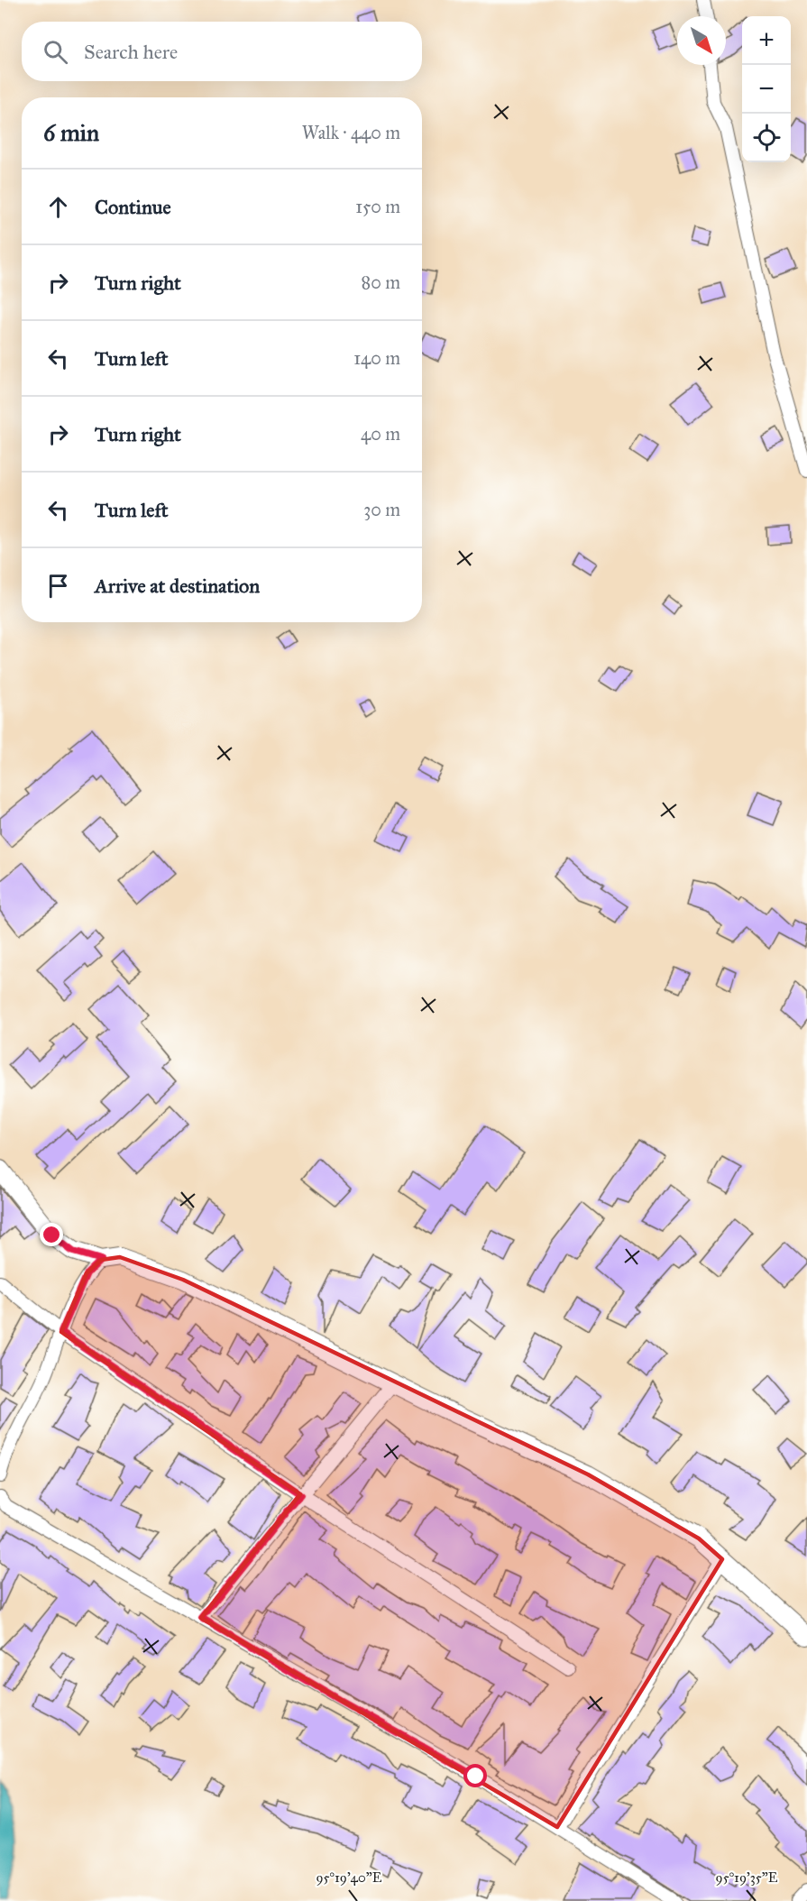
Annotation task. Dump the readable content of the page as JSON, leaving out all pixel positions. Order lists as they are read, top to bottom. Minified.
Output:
{"north":"bottom right","page":{"map_buttons":["+","−"],"search":"Search here","heading":["6 min","Walk · 440 m"],"list":[["Continue","150 m"],["Turn right","80 m"],["Turn left","140 m"],["Turn right","40 m"],["Turn left","30 m"],"Arrive at destination"]},"coordinates":["95°19'40\"E","95°19'35\"E"]}
